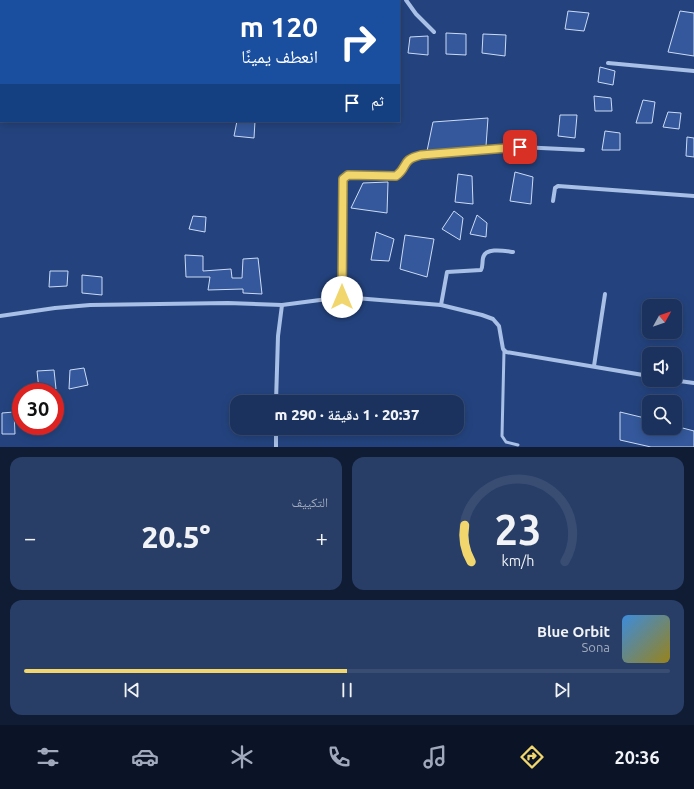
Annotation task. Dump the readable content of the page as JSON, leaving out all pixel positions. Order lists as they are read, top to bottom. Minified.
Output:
{"north":"top right","page":{"turn":["120 m","انعطف يمينًا"],"then":"ثم","limit":"30","trip":"20:37 · 1 دقيقة · 290 m","tile":"التكييف","heat":["−","20.5°","+"],"song":["Blue Orbit","Sona"],"tabs":"20:36","gauge":["23","km/h"]}}
